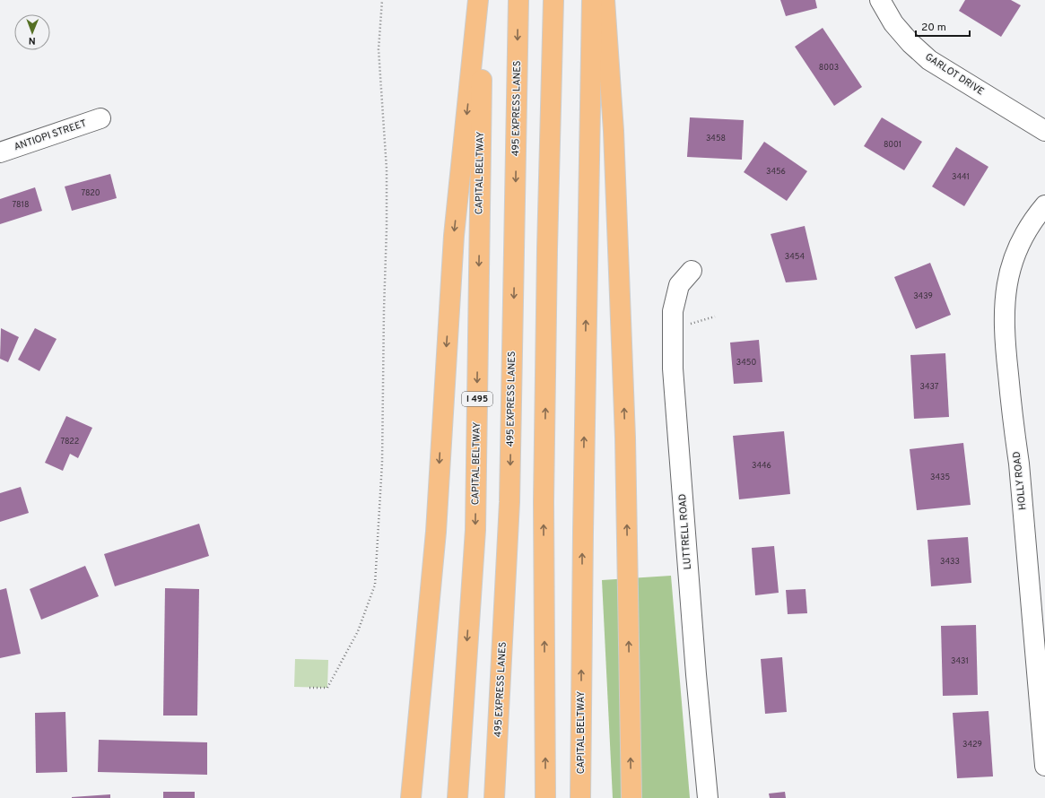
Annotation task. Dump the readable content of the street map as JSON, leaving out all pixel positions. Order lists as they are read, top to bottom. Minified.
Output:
{"streets":{"highway":["495 EXPRESS LANES","CAPITAL BELTWAY","I 495"],"street":["GARLOT DRIVE","ANTIOPI STREET","HOLLY ROAD","LUTTRELL ROAD"]},"house_numbers":["8003","3458","8001","3456","3441","7820","7818","3454","3439","3450","3437","7822","3446","3435","3433","3431","3429"],"scale_bar":"20 m","north":"bottom"}
